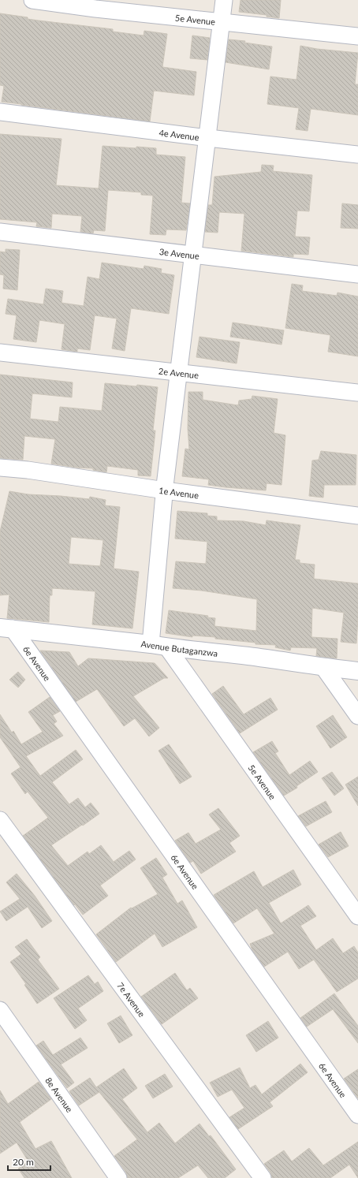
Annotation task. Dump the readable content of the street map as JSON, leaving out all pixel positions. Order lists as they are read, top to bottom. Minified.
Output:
{"streets":{"street":["5e Avenue","4e Avenue","3e Avenue","2e Avenue","1e Avenue","Avenue Butaganzwa","6e Avenue","7e Avenue","8e Avenue"]},"crossings":[["5e Avenue","Avenue Butaganzwa"],["Avenue Butaganzwa","6e Avenue"]],"scale_bar":"20 m"}
